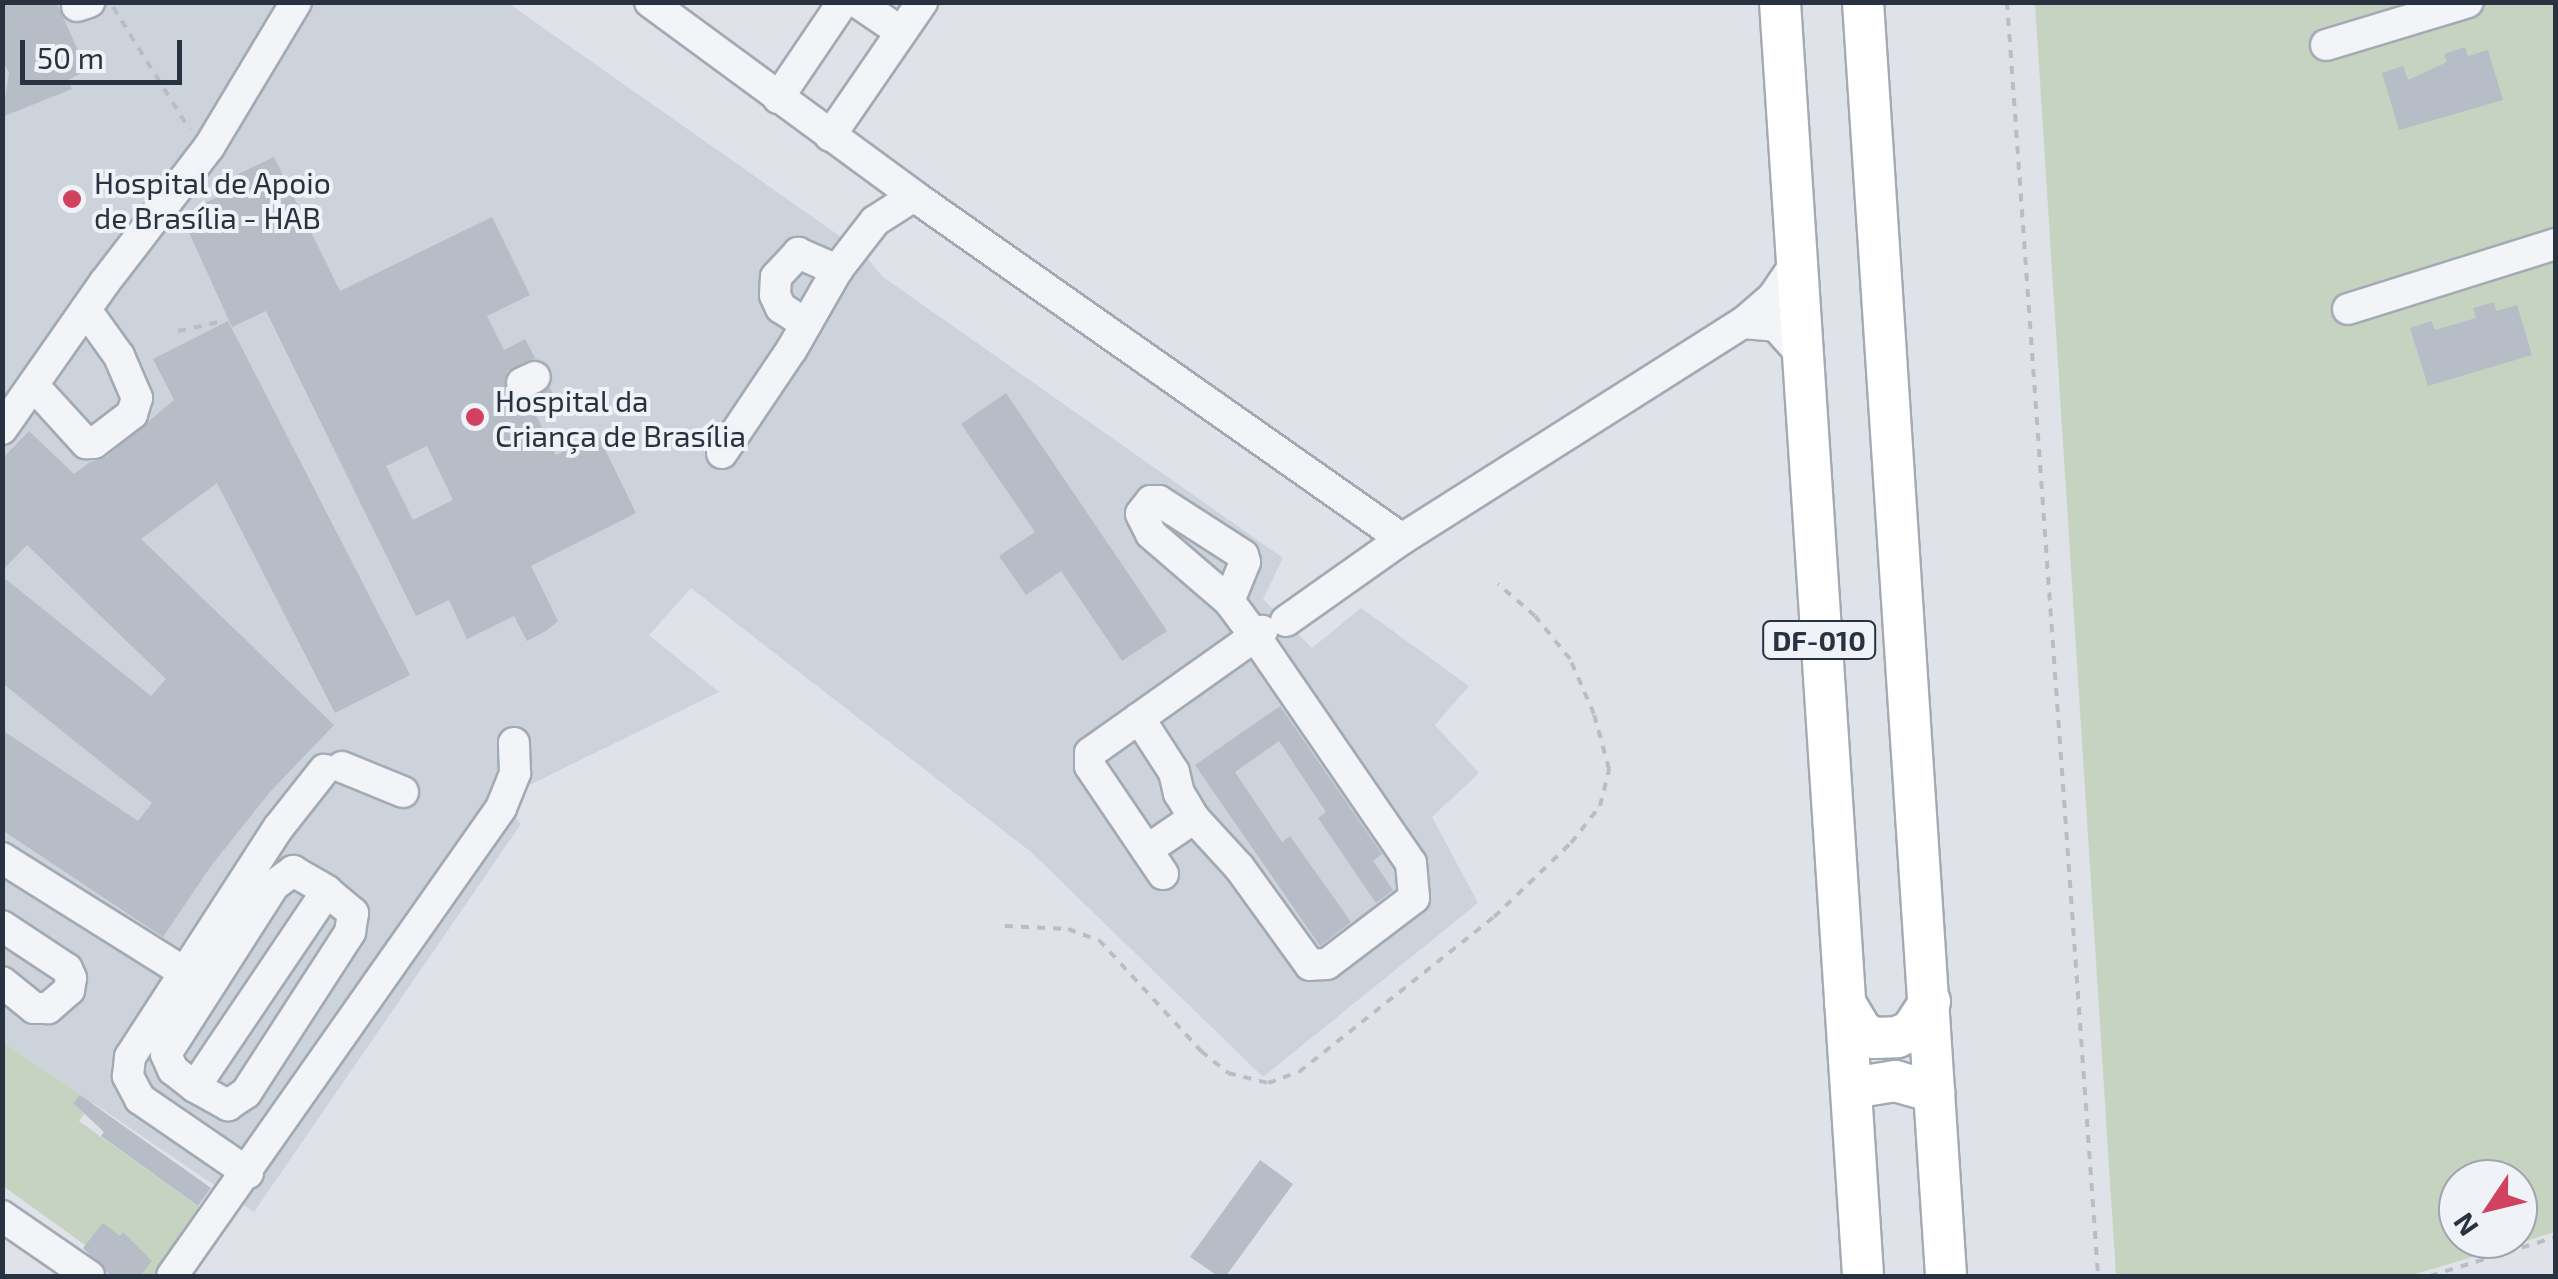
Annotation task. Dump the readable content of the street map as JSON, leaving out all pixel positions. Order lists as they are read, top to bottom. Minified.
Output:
{"streets":{"main road":["DF-010"]},"places":["Hospital de Apoio de Brasília - HAB","Hospital da Criança de Brasília"],"scale_bar":"50 m","north":"bottom left"}
